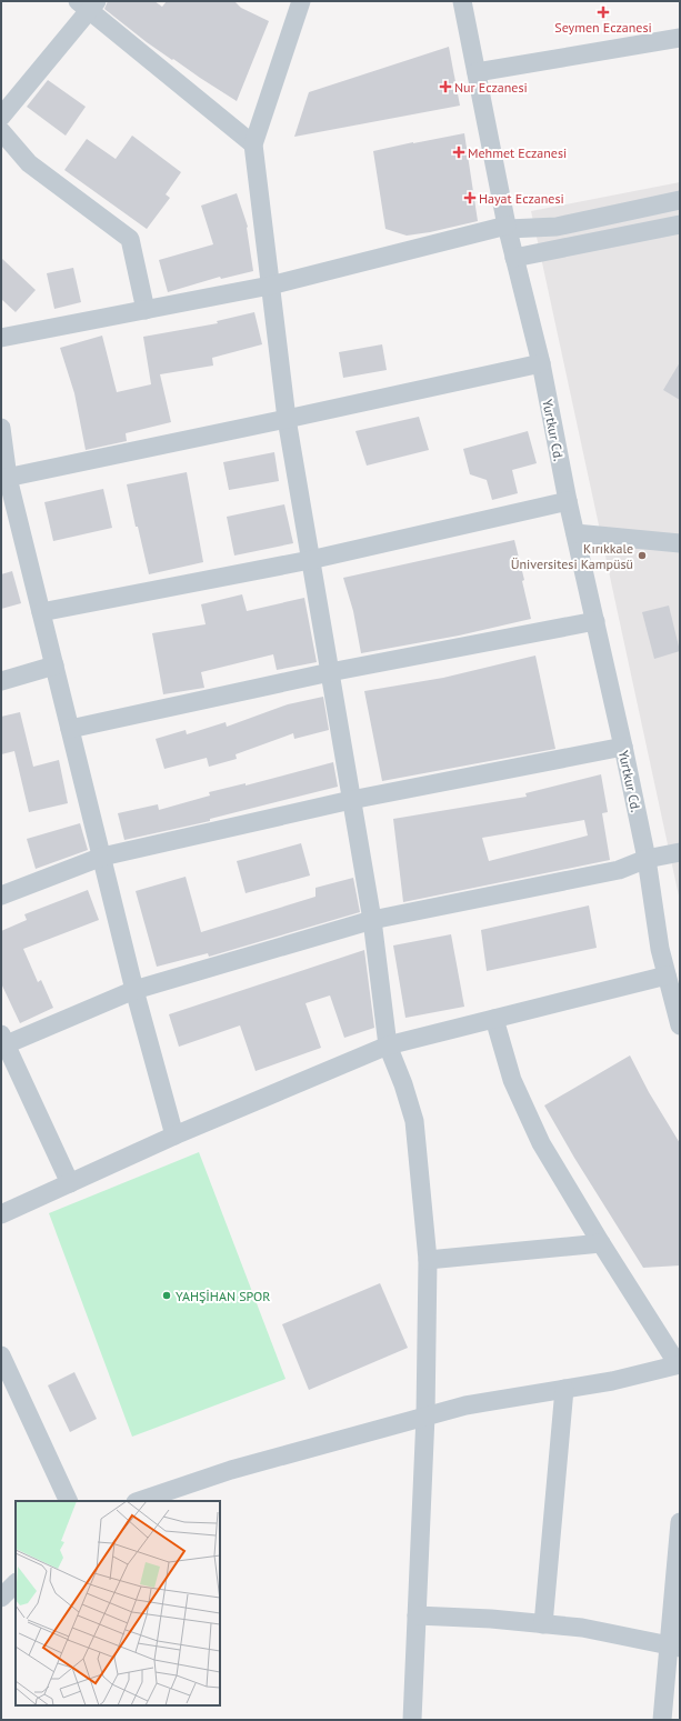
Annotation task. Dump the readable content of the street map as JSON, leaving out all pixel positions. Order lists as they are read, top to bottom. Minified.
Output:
{"streets":{"street":["Yurtkur Cd."]},"places":{"health":["Seymen Eczanesi","Nur Eczanesi","Mehmet Eczanesi","Hayat Eczanesi"],"other":["Kırıkkale Üniversitesi Kampüsü","YAHŞİHAN SPOR"]}}
